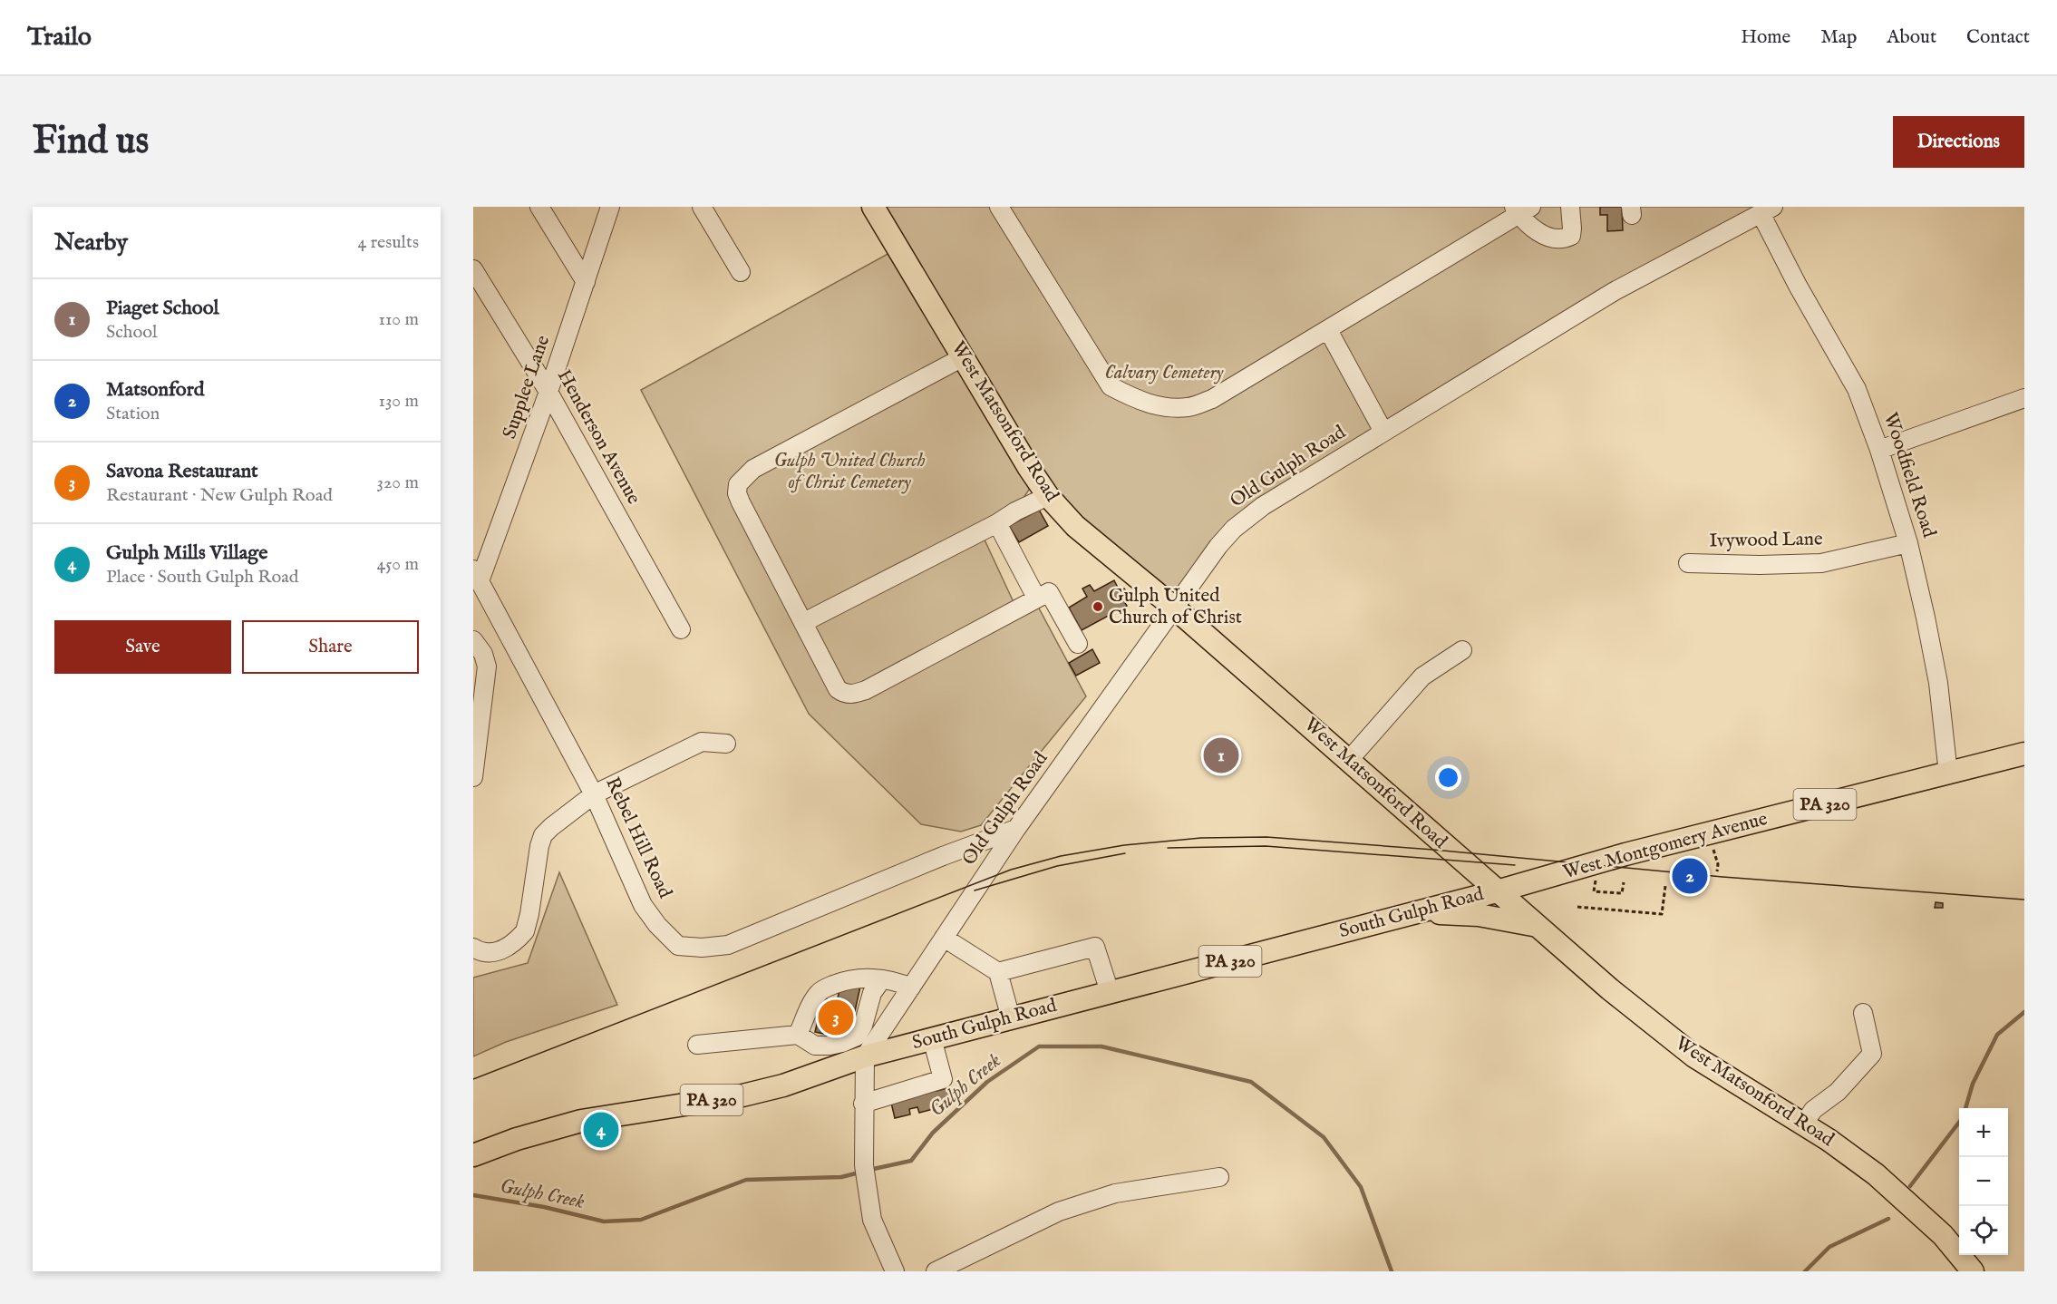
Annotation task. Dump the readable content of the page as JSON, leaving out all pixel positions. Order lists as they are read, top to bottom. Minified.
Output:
{"streets":{"main road":["West Matsonford Road","PA 320","West Montgomery Avenue","South Gulph Road"],"street":["Supplee Lane","Henderson Avenue","Old Gulph Road","Woodfield Road","Ivywood Lane","Rebel Hill Road"]},"crossings":[["Supplee Lane","Henderson Avenue"],["Supplee Lane","Rebel Hill Road"],["West Matsonford Road","Old Gulph Road"],["West Matsonford Road","West Montgomery Avenue"],["West Matsonford Road","South Gulph Road"],["Old Gulph Road","Woodfield Road"],["Old Gulph Road","Rebel Hill Road"],["Old Gulph Road","South Gulph Road"],["Woodfield Road","Ivywood Lane"],["Woodfield Road","West Montgomery Avenue"],["West Montgomery Avenue","South Gulph Road"]],"water":["Gulph Creek"],"parks":["Calvary Cemetery","Gulph United Church of Christ Cemetery"],"places":["Gulph United Church of Christ"],"page":{"header":"Trailo","nav":["Home","Map","About","Contact"],"buttons":["Directions",["Save","Share"]],"title":"Find us","heading":["Nearby","4 results"],"list":[{"mark":"1","name":"Piaget School","note":"School","value":"110 m"},{"mark":"2","name":"Matsonford","note":"Station","value":"130 m"},{"mark":"3","name":"Savona Restaurant","note":"Restaurant · New Gulph Road","value":"320 m"},{"mark":"4","name":"Gulph Mills Village","note":"Place · South Gulph Road","value":"450 m"}],"pins":["1","2","3","4"],"map_buttons":["+","−"]}}
